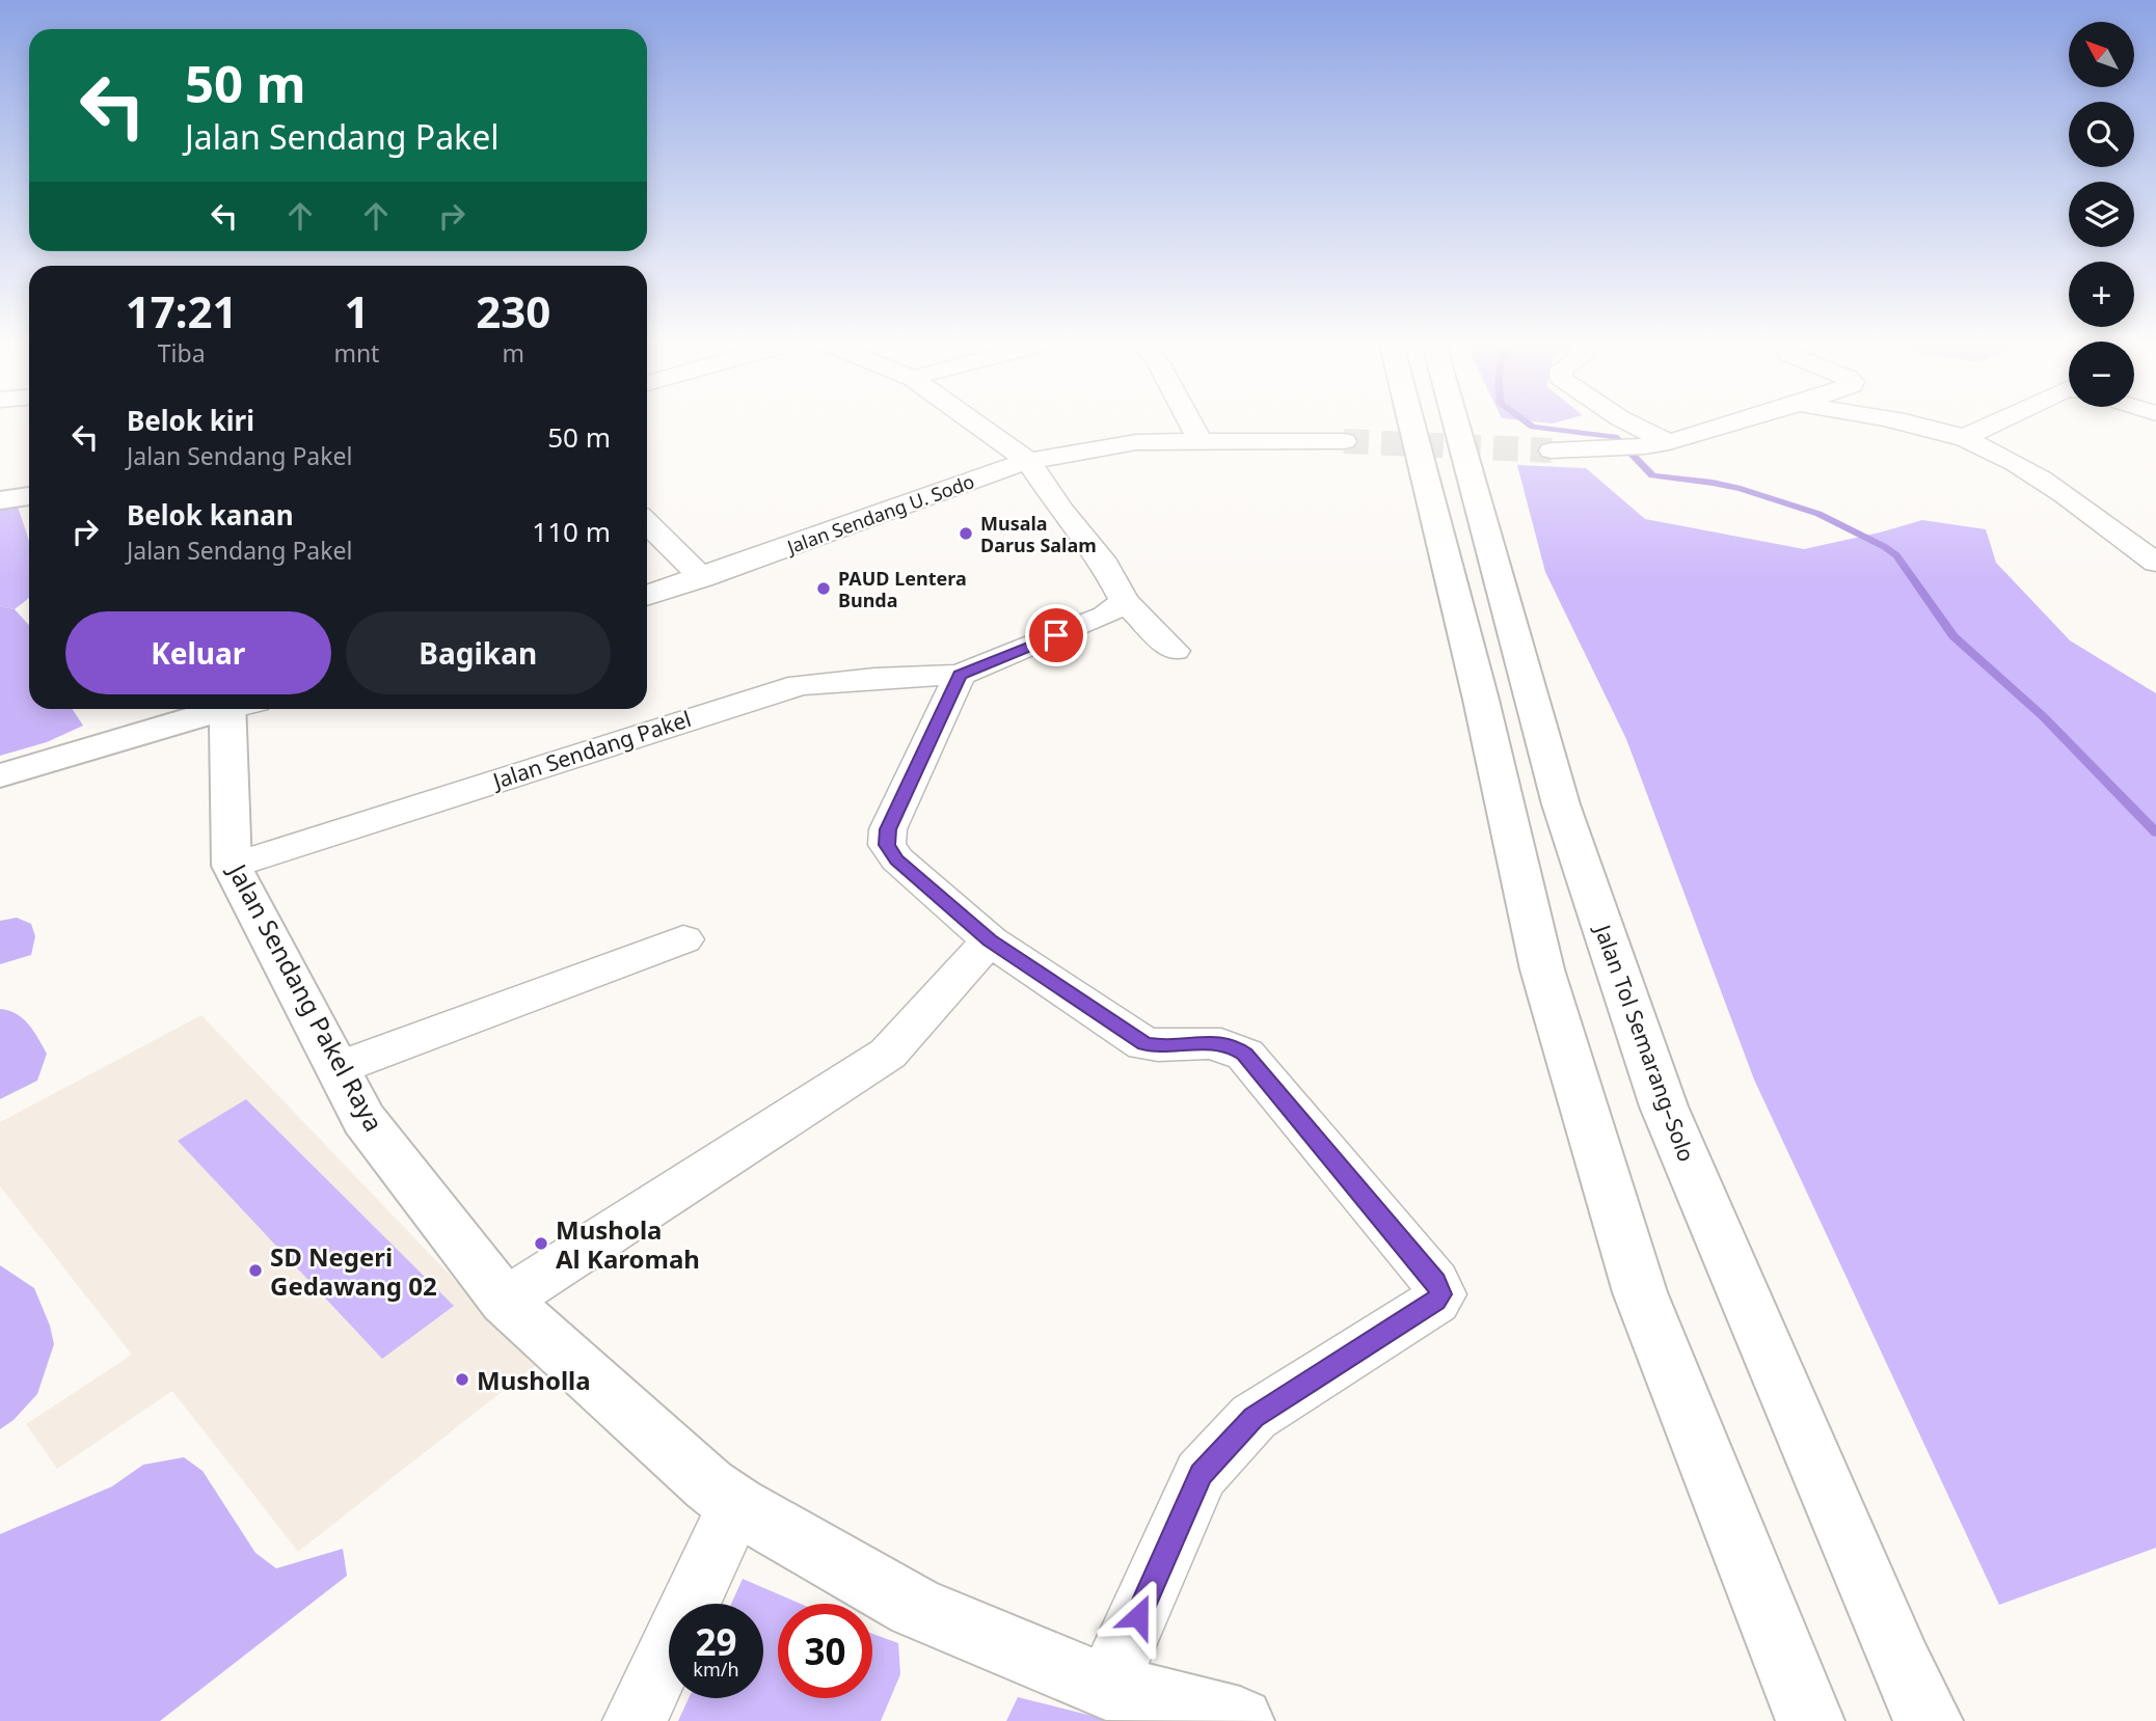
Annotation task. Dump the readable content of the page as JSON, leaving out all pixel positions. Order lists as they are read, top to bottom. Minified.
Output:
{"streets":{"main road":["Jalan Sendang Pakel Raya","Jalan Tol Semarang–Solo"],"street":["Jalan Sendang U. Sodo","Jalan Sendang Pakel"]},"crossings":[["Jalan Sendang Pakel","Jalan Sendang Pakel Raya"]],"places":["Musala Darus Salam","PAUD Lentera Bunda","Mushola Al Karomah","SD Negeri Gedawang 02","Musholla"],"north":"top left","page":{"map_buttons":["+","−"],"turn":["50 m","Jalan Sendang Pakel"],"eta":["17:21","Tiba","1","mnt","230","m"],"list":[{"name":"Belok kiri","note":"Jalan Sendang Pakel","value":"50 m"},{"name":"Belok kanan","note":"Jalan Sendang Pakel","value":"110 m"}],"buttons":["Keluar","Bagikan"],"speed":"29 km/h","limit":"30"}}
